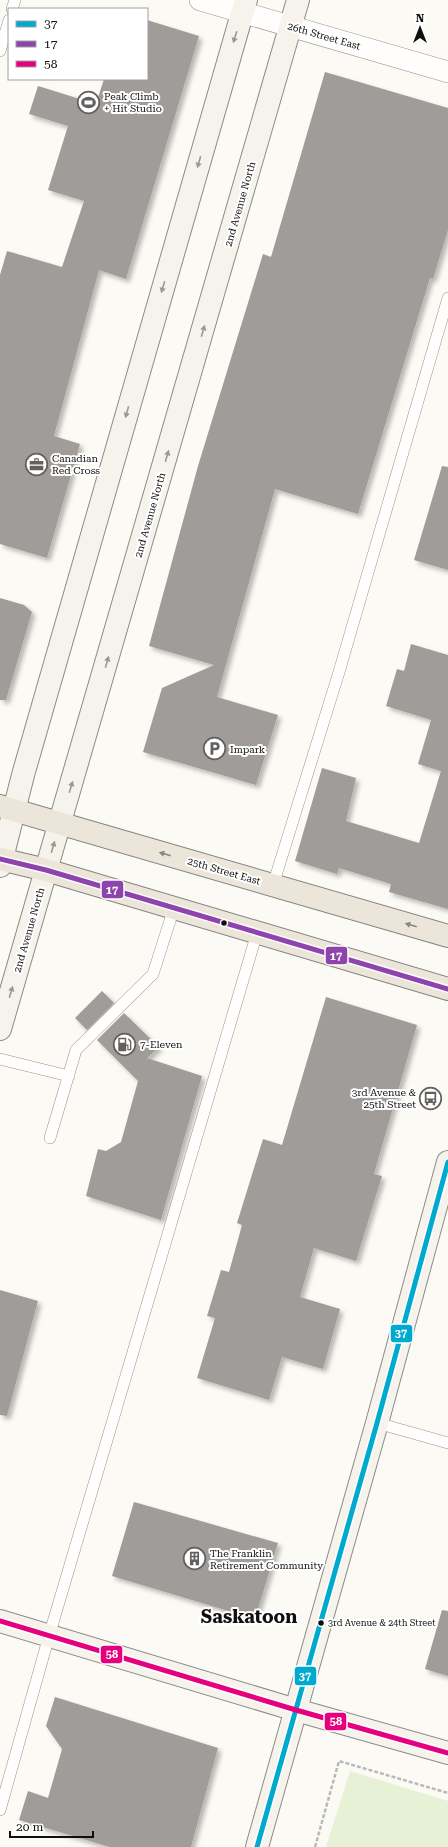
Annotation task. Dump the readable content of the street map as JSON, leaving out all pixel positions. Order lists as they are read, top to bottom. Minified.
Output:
{"streets":{"main road":["2nd Avenue North","25th Street East"],"street":["26th Street East"]},"crossings":[["26th Street East","2nd Avenue North"],["2nd Avenue North","25th Street East"]],"districts":["Saskatoon"],"places":{"sports":["Peak Climb + Hit Studio"],"office":["Canadian Red Cross"],"parking":["Impark"],"fuel station":["7-Eleven"],"bus stop":["3rd Avenue & 25th Street"],"building":["The Franklin Retirement Community"],"other":["3rd Avenue & 24th Street"]},"lines":["transit line 17","transit line 37","transit line 58"],"legend":["37","17","58"],"scale_bar":"20 m","north":"top"}
